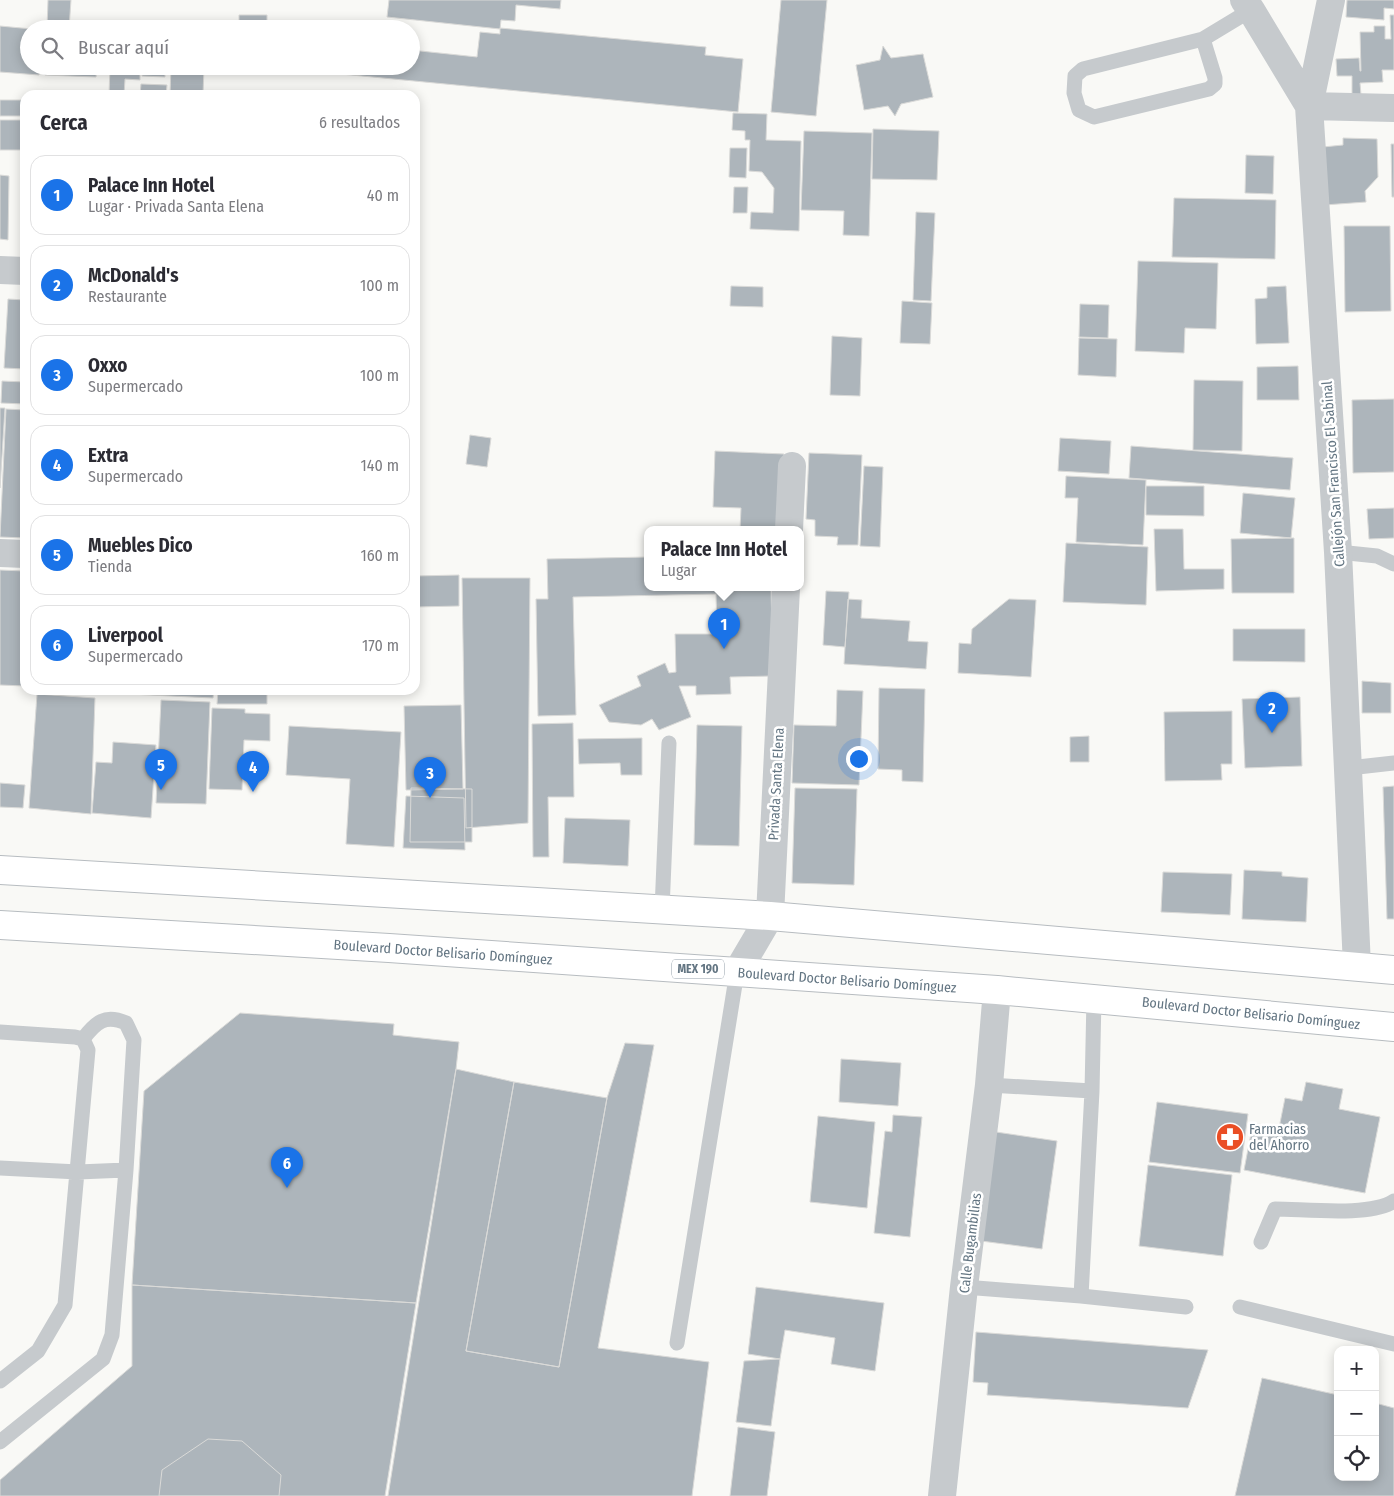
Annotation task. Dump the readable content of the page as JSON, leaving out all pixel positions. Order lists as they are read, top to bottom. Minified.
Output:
{"streets":{"main road":["Boulevard Doctor Belisario Domínguez","MEX 190"],"street":["Callejón San Francisco El Sabinal","Privada Santa Elena","Calle Bugambilias"]},"crossings":[["Privada Santa Elena","Boulevard Doctor Belisario Domínguez"],["Boulevard Doctor Belisario Domínguez","Calle Bugambilias"]],"places":{"pharmacy":["Farmacias del Ahorro"]},"page":{"search":"Buscar aquí","heading":["Cerca","6 resultados"],"list":[{"mark":"1","name":"Palace Inn Hotel","note":"Lugar · Privada Santa Elena","value":"40 m"},{"mark":"2","name":"McDonald's","note":"Restaurante","value":"100 m"},{"mark":"3","name":"Oxxo","note":"Supermercado","value":"100 m"},{"mark":"4","name":"Extra","note":"Supermercado","value":"140 m"},{"mark":"5","name":"Muebles Dico","note":"Tienda","value":"160 m"},{"mark":"6","name":"Liverpool","note":"Supermercado","value":"170 m"}],"popup":["Palace Inn Hotel","Lugar"],"pins":["1","2","5","4","3","6"],"map_buttons":["+","−"]}}
